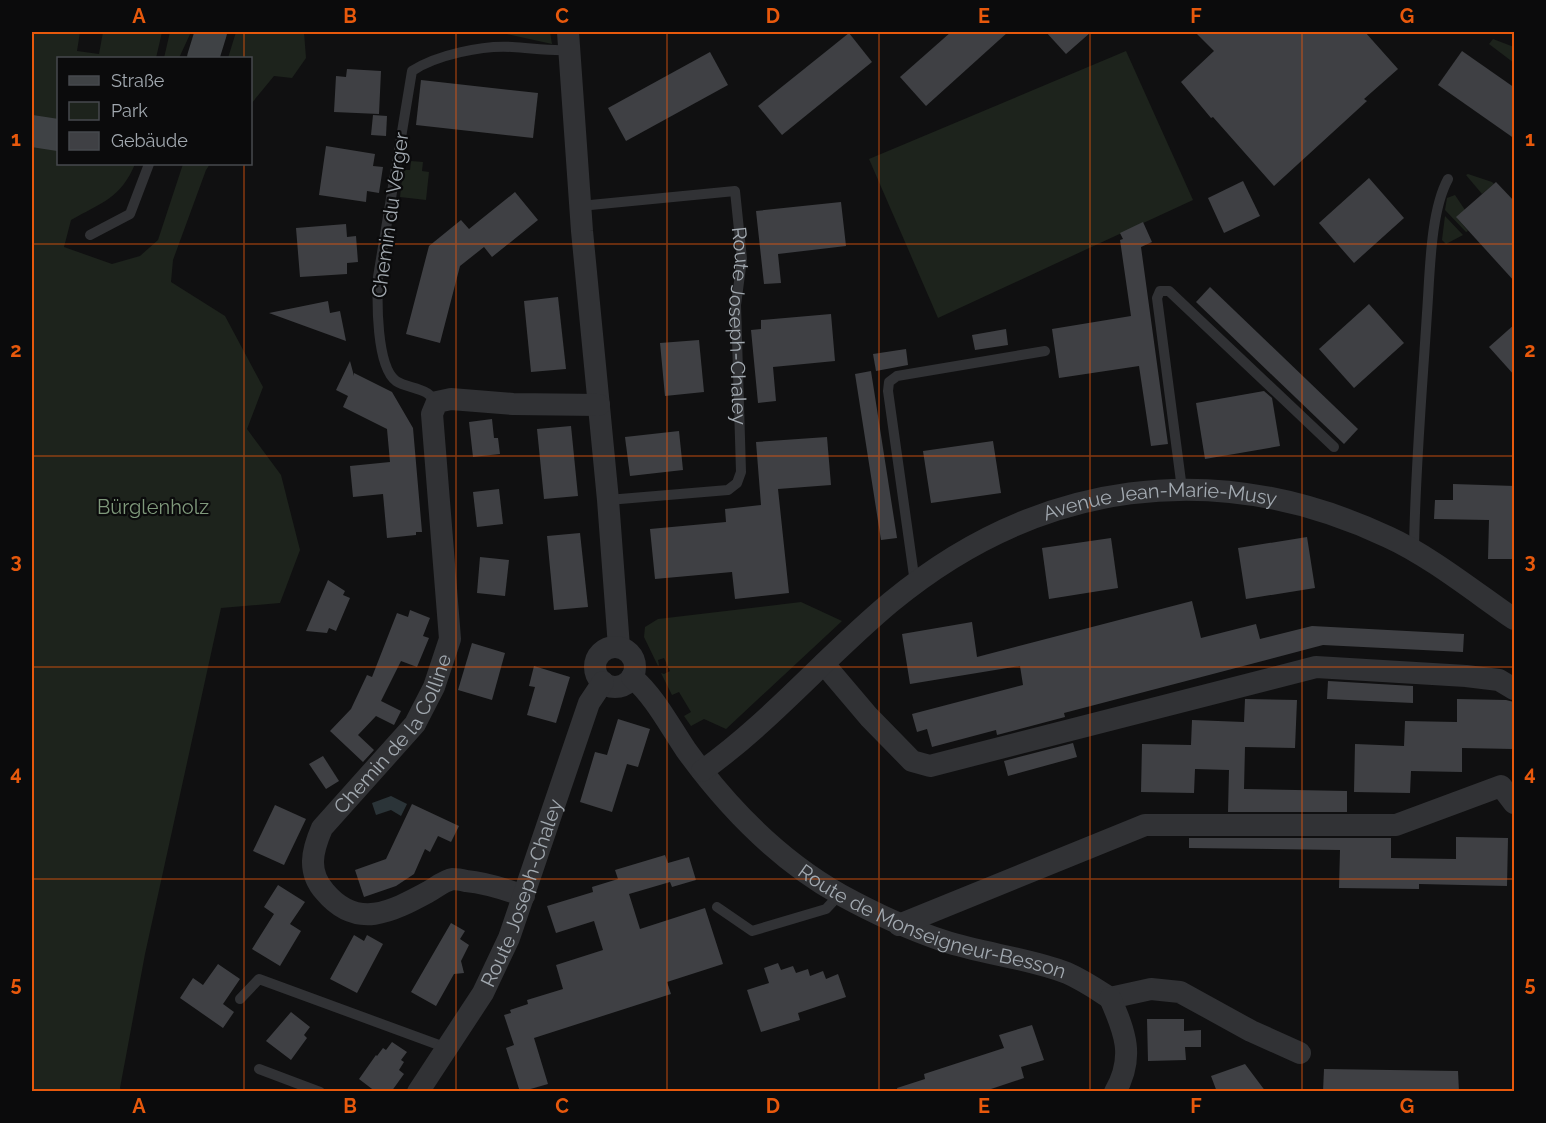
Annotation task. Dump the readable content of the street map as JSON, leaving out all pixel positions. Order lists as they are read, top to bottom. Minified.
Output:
{"streets":{"street":["Route Joseph-Chaley","Avenue Jean-Marie-Musy","Chemin de la Colline","Route de Monseigneur-Besson"],"lane":["Chemin du Verger"]},"crossings":[["Chemin du Verger","Chemin de la Colline"],["Route Joseph-Chaley","Chemin de la Colline"],["Route Joseph-Chaley","Route de Monseigneur-Besson"],["Avenue Jean-Marie-Musy","Route de Monseigneur-Besson"]],"parks":["Bürglenholz"],"legend":["Straße","Park","Gebäude"],"grid":{"columns":["A","B","C","D","E","F","G"],"rows":["1","2","3","4","5"]}}
